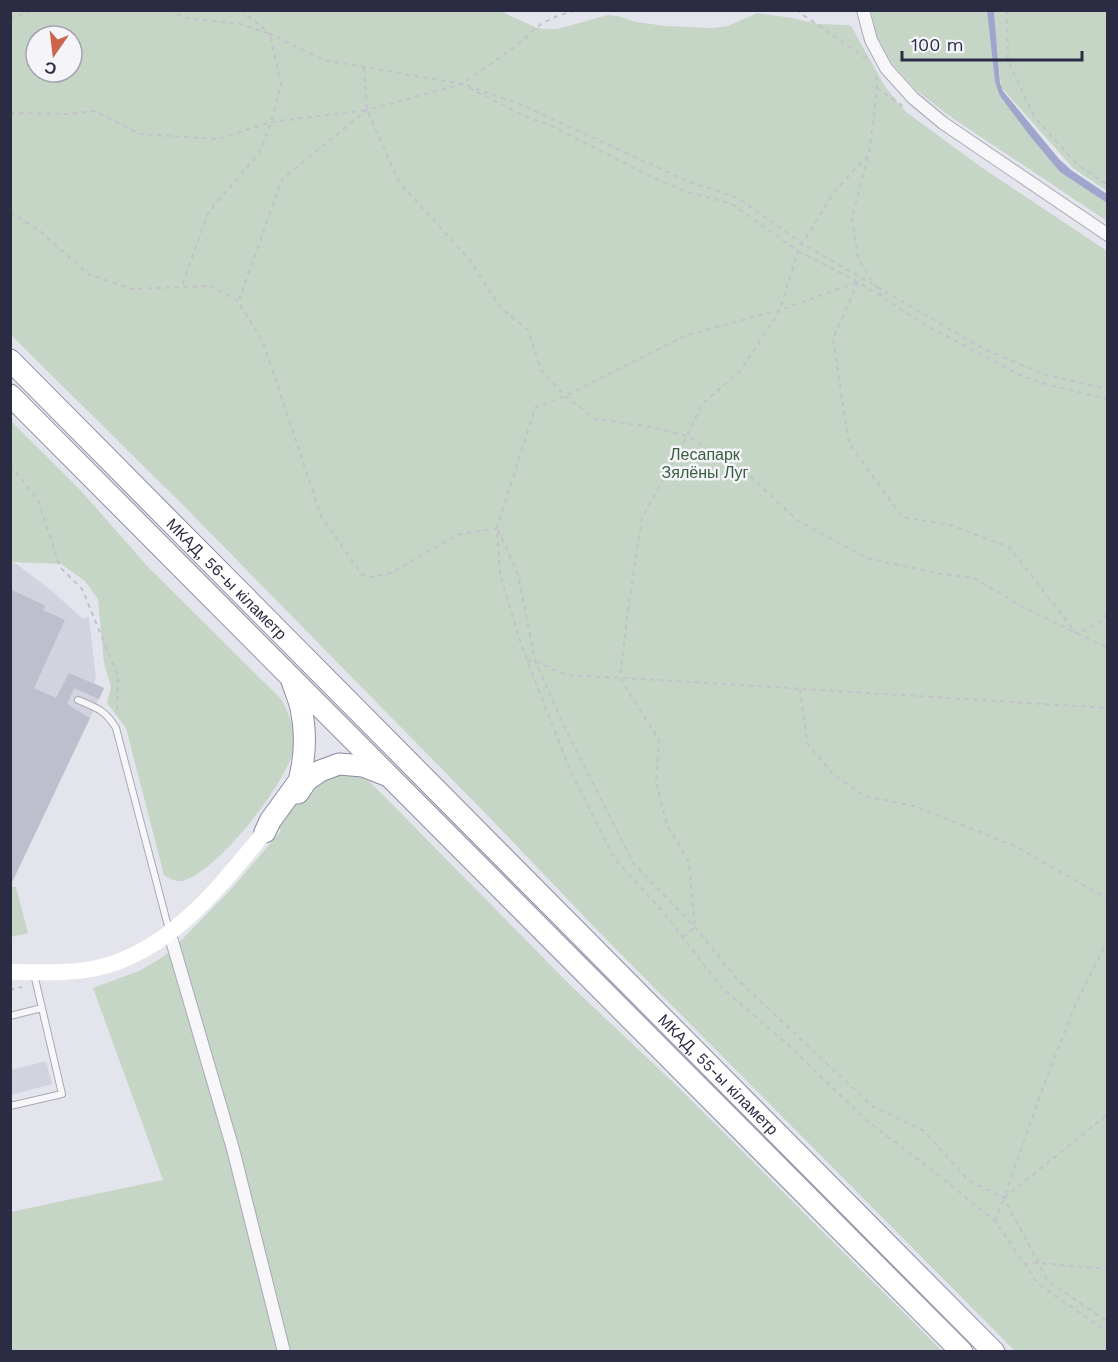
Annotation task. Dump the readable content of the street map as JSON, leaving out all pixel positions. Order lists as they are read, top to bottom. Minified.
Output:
{"streets":{"highway":["МКАД, 56-ы кіламетр","МКАД, 55-ы кіламетр"]},"crossings":[["МКАД, 56-ы кіламетр","МКАД, 55-ы кіламетр"]],"parks":["Лесапарк Зялёны Луг"],"scale_bar":"100 m","north":"bottom"}
